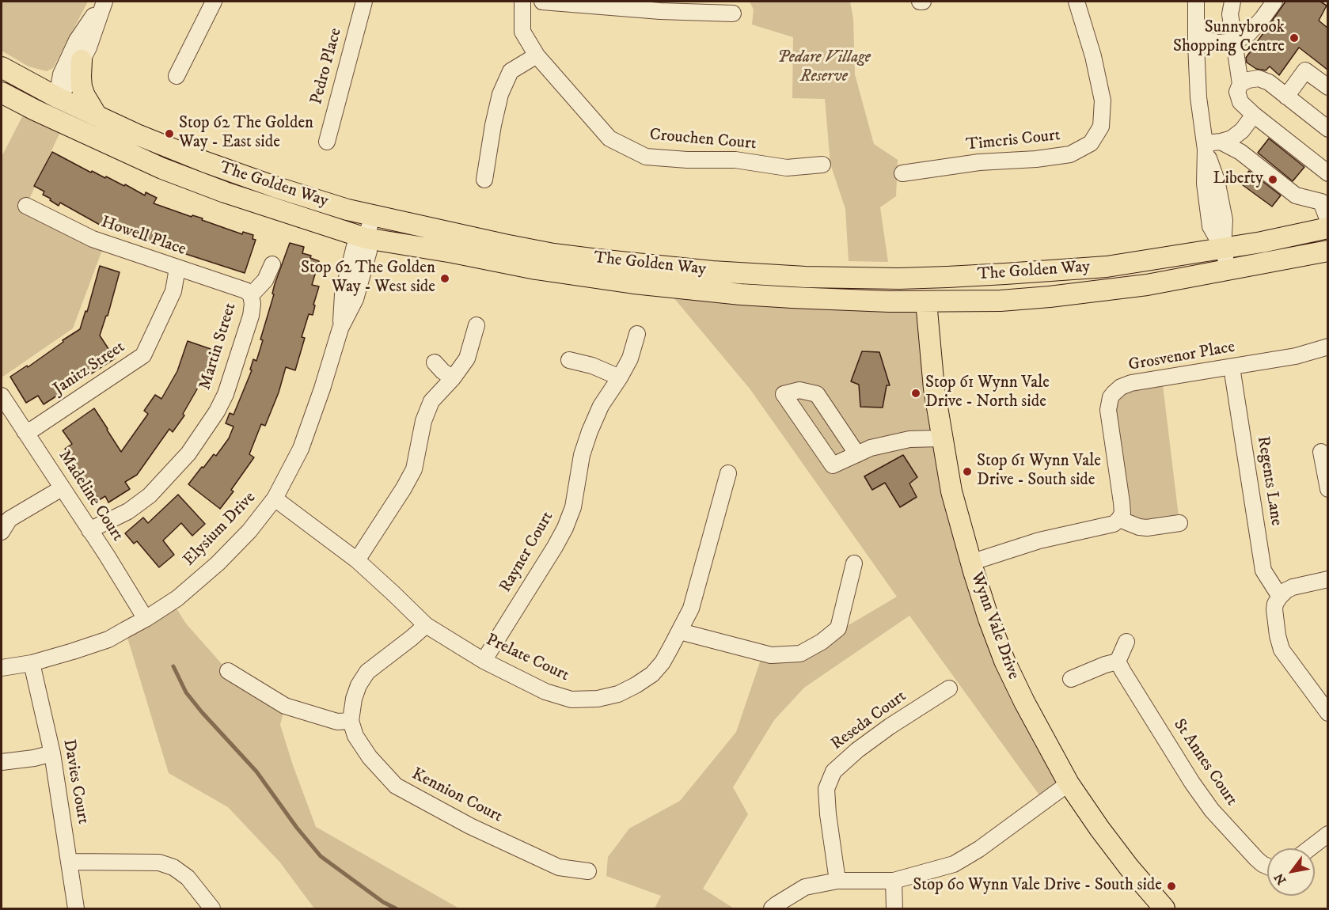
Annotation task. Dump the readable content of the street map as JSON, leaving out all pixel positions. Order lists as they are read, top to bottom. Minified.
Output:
{"streets":{"main road":["The Golden Way","Wynn Vale Drive"],"street":["Pedro Place","Crouchen Court","Timcris Court","Howell Place","Martin Street","Grosvenor Place","Janitz Street","Regents Lane","Madeline Court","Elysium Drive","Rayner Court","Prelate Court","Reseda Court","St Annes Court","Davies Court","Kennion Court"]},"crossings":[["The Golden Way","Elysium Drive"],["The Golden Way","Wynn Vale Drive"],["Howell Place","Martin Street"],["Howell Place","Janitz Street"],["Martin Street","Madeline Court"],["Grosvenor Place","Regents Lane"],["Janitz Street","Madeline Court"],["Madeline Court","Elysium Drive"],["Elysium Drive","Prelate Court"],["Elysium Drive","Davies Court"],["Rayner Court","Prelate Court"]],"parks":["Pedare Village Reserve"],"places":["Sunnybrook Shopping Centre","Stop 62 The Golden Way - East side","Liberty","Stop 62 The Golden Way - West side","Stop 61 Wynn Vale Drive - North side","Stop 61 Wynn Vale Drive - South side","Stop 60 Wynn Vale Drive - South side"],"north":"bottom left"}
